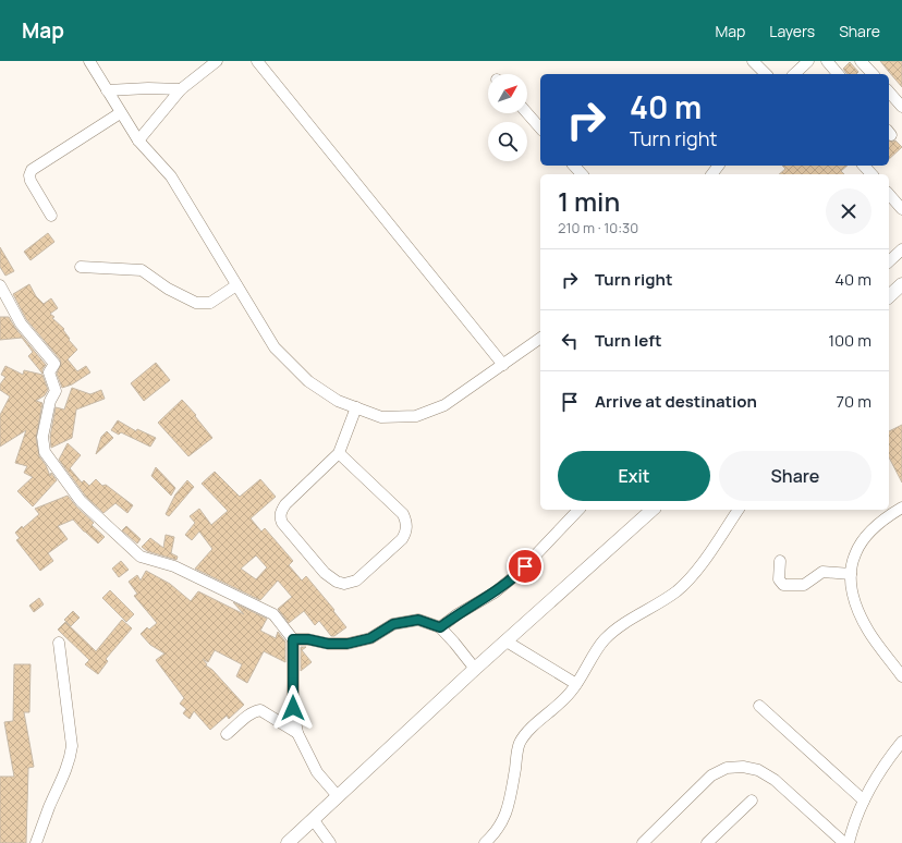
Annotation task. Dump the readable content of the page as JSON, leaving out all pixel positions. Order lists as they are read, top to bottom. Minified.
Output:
{"north":"top right","page":{"header":"Map","nav":["Map","Layers","Share"],"turn":["40 m","Turn right"],"heading":["1 min","210 m · 10:30"],"list":[{"name":"Turn right","value":"40 m"},{"name":"Turn left","value":"100 m"},{"name":"Arrive at destination","value":"70 m"}],"buttons":["Exit","Share"]}}
